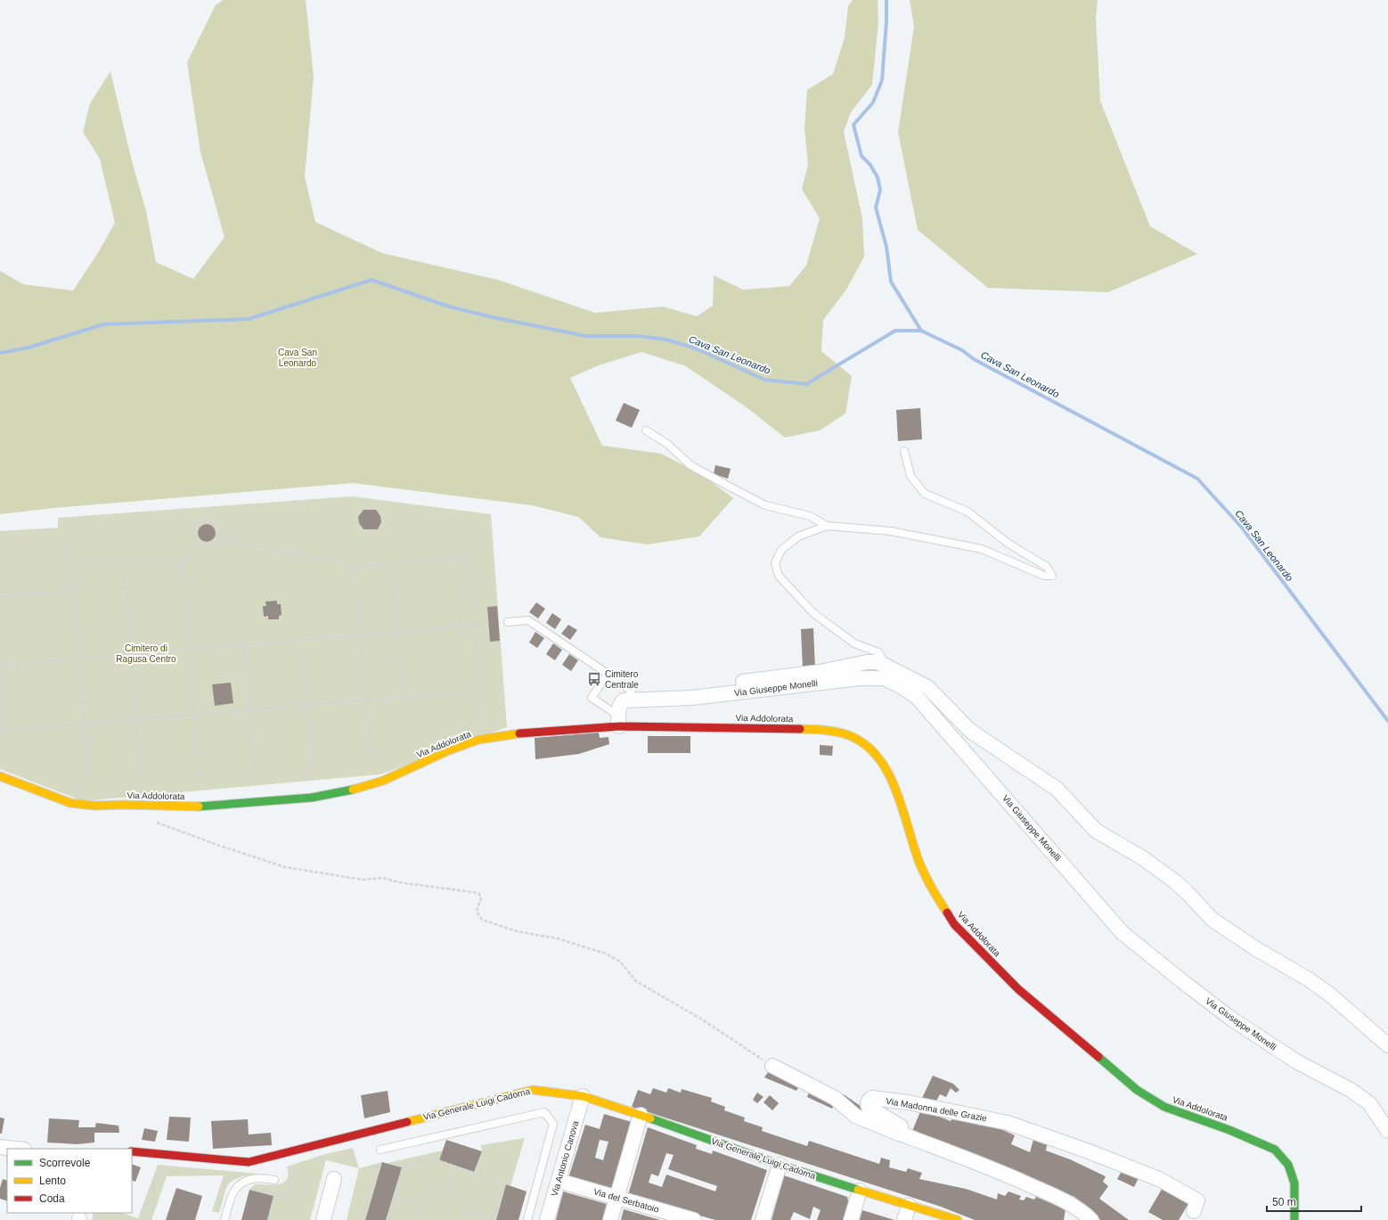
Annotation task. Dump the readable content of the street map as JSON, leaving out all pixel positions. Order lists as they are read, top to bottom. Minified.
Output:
{"streets":{"street":["Via Giuseppe Monelli","Via Addolorata","Via Generale Luigi Cadorna","Via Madonna delle Grazie","Via Antonio Canova","Via del Serbatoio"]},"crossings":[["Via Generale Luigi Cadorna","Via Antonio Canova"],["Via Antonio Canova","Via del Serbatoio"]],"water":["Cava San Leonardo"],"parks":["Cava San Leonardo","Cimitero di Ragusa Centro"],"places":{"bus stop":["Cimitero Centrale"]},"legend":["Scorrevole","Lento","Coda"],"scale_bar":"50 m"}
